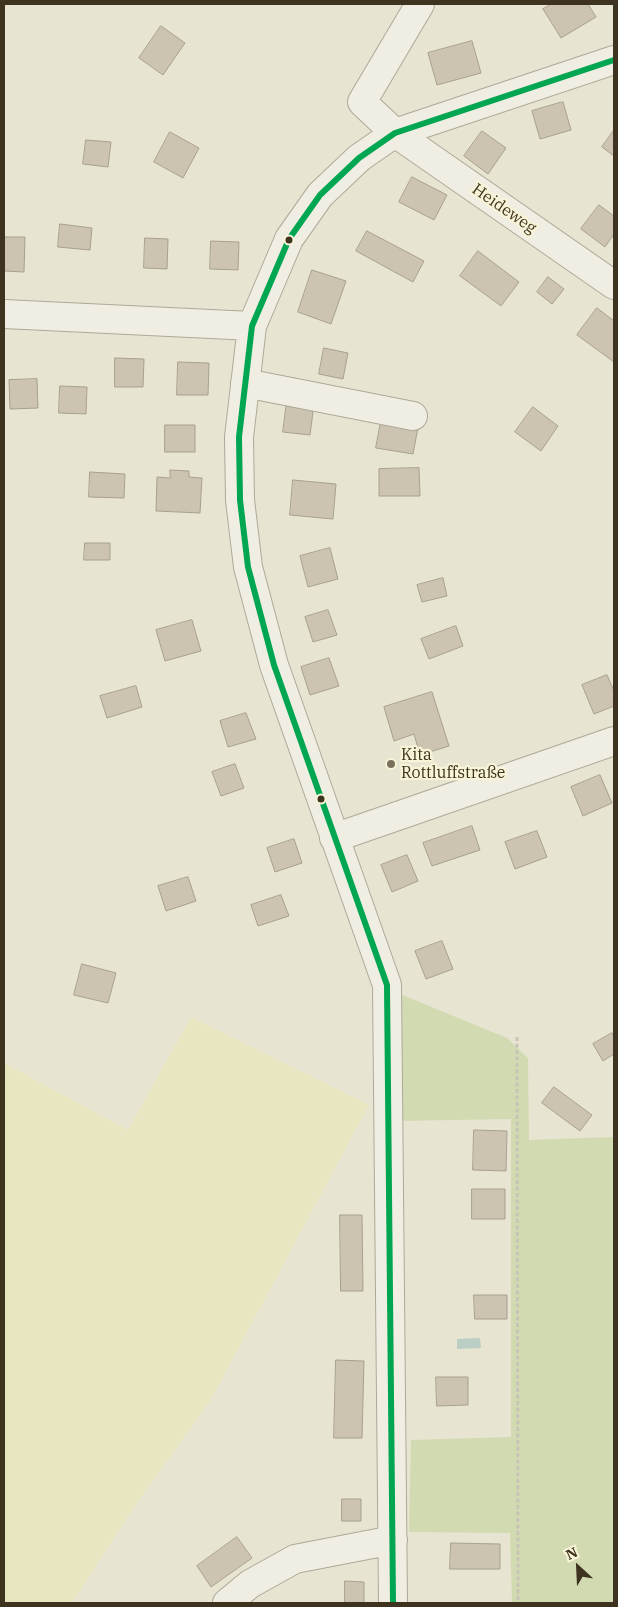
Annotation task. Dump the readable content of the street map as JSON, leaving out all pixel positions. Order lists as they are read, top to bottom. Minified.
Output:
{"streets":{"street":["Heideweg"]},"places":["Kita Rottluffstraße"],"north":"top left"}
